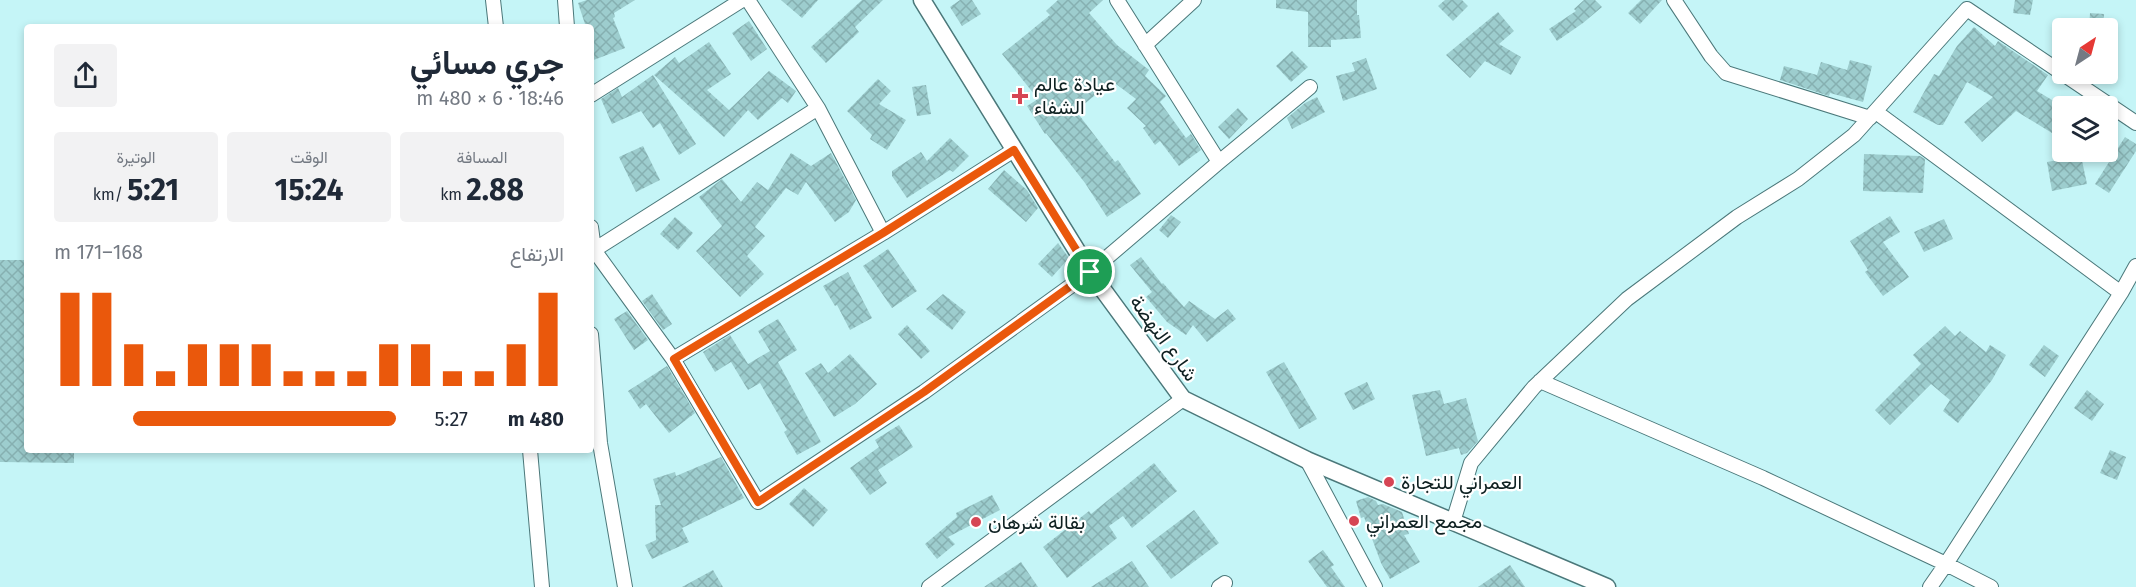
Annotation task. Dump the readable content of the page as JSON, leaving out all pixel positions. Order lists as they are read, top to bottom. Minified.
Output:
{"streets":{"street":["شارع النهضة"]},"places":{"health":["عيادة عالم الشفاء"],"other":["العمراني للتجارة","مجمع العمراني","بقالة شرهان"]},"north":"top right","page":{"heading":["جري مسائي","18:46 · 6 × 480 m"],"stats":[["المسافة","2.88 km"],["الوقت","15:24"],["الوتيرة","5:21 /km"]],"chart":["الارتفاع","168–171 m"],"list":[{"name":"480 m","note":"5:27"}]}}
